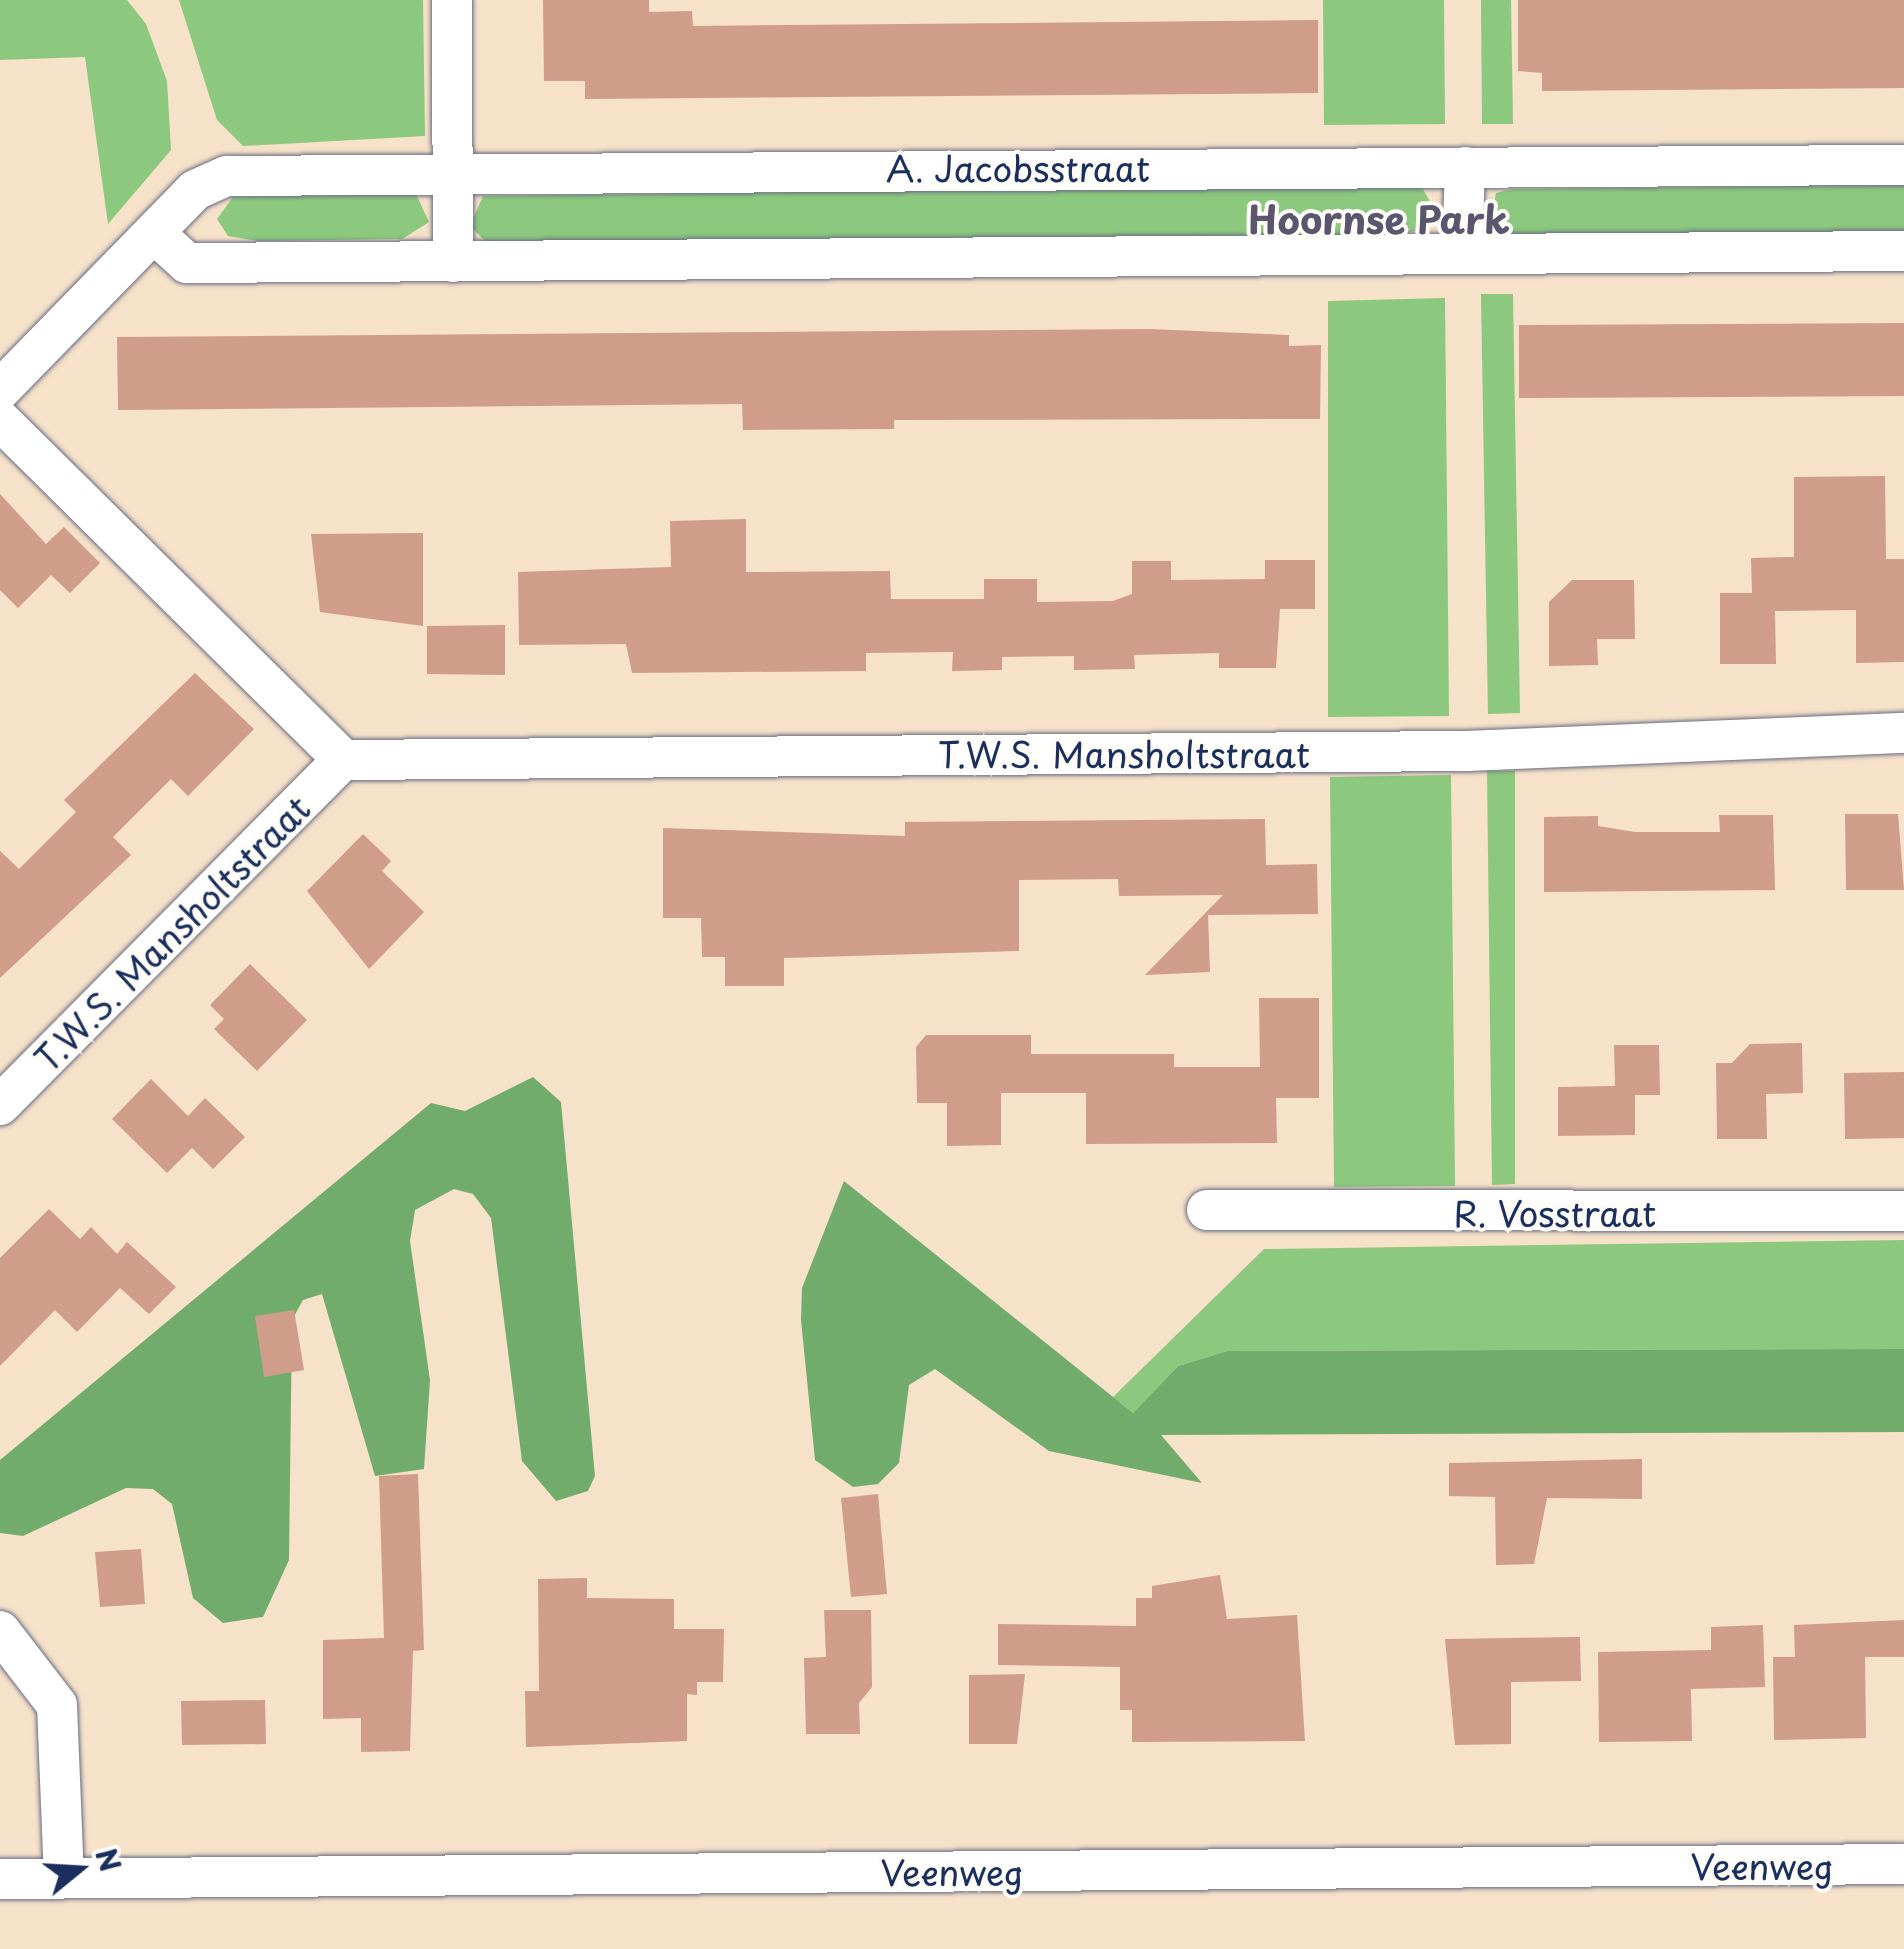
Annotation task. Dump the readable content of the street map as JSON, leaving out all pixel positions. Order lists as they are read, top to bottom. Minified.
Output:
{"streets":{"street":["A. Jacobsstraat","T.W.S. Mansholtstraat","R. Vosstraat","Veenweg"]},"districts":["Hoornse Park"],"north":"right"}
